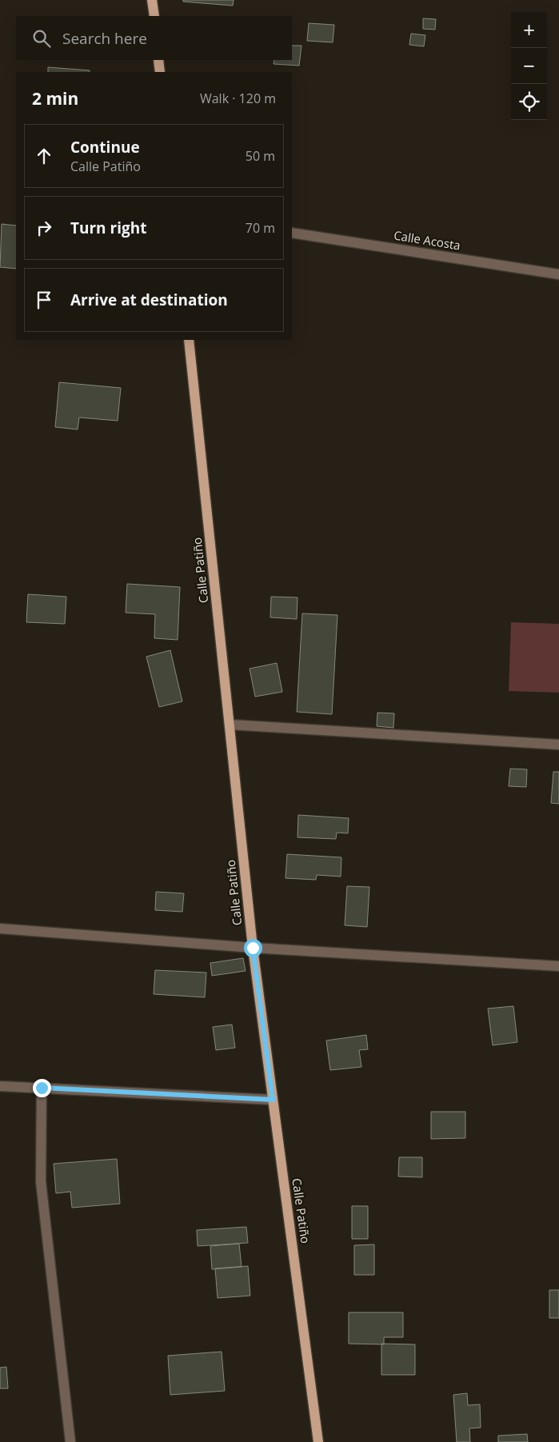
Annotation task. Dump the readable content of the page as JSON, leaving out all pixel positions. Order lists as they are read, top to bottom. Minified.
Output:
{"streets":{"main road":["Calle Patiño"],"street":["Calle Acosta"]},"page":{"map_buttons":["+","−"],"search":"Search here","heading":["2 min","Walk · 120 m"],"list":[["Continue","Calle Patiño","50 m"],["Turn right","70 m"],"Arrive at destination"]}}
